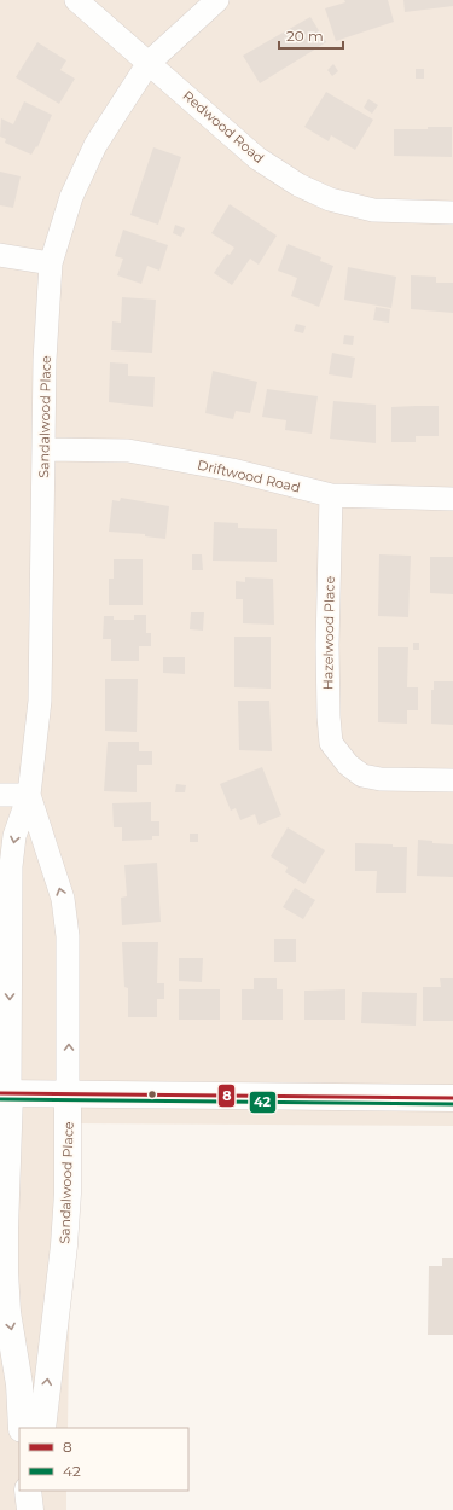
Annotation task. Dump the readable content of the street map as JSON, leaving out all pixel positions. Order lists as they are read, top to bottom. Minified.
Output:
{"streets":{"street":["Redwood Road","Sandalwood Place","Driftwood Road","Hazelwood Place"]},"crossings":[["Redwood Road","Sandalwood Place"],["Sandalwood Place","Driftwood Road"],["Driftwood Road","Hazelwood Place"]],"lines":["transit line 8","transit line 42"],"legend":["8","42"],"scale_bar":"20 m"}
